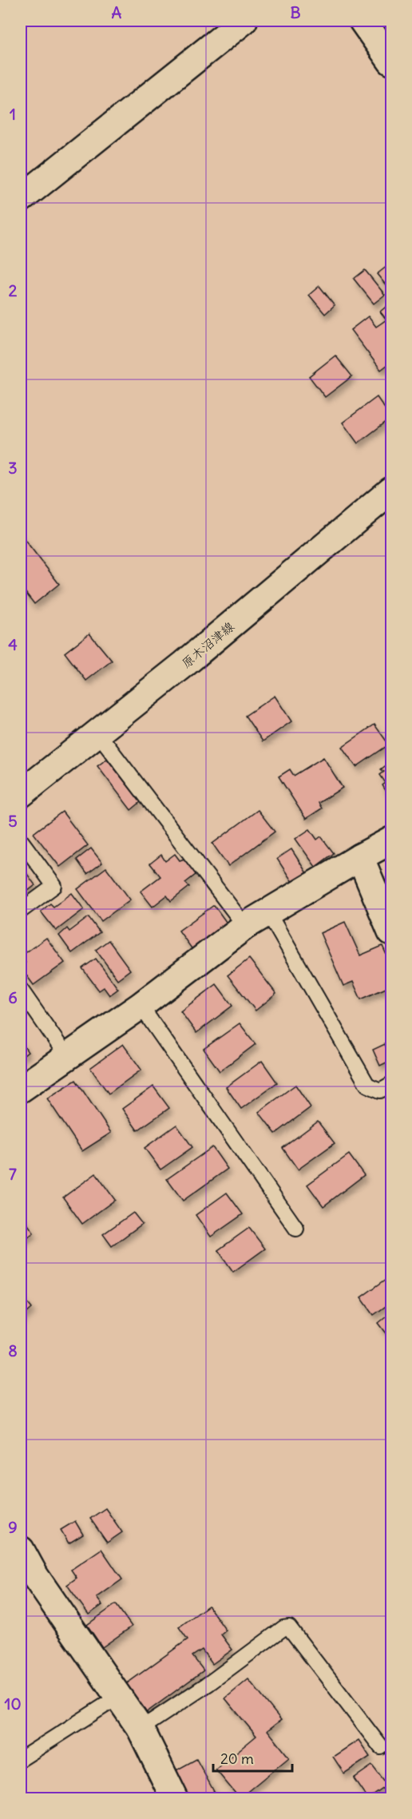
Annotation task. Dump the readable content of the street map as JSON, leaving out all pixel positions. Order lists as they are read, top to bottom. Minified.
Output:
{"streets":{"street":["原木沼津線"]},"scale_bar":"20 m","grid":{"columns":["A","B"],"rows":["1","2","3","4","5","6","7","8","9","10"]}}
